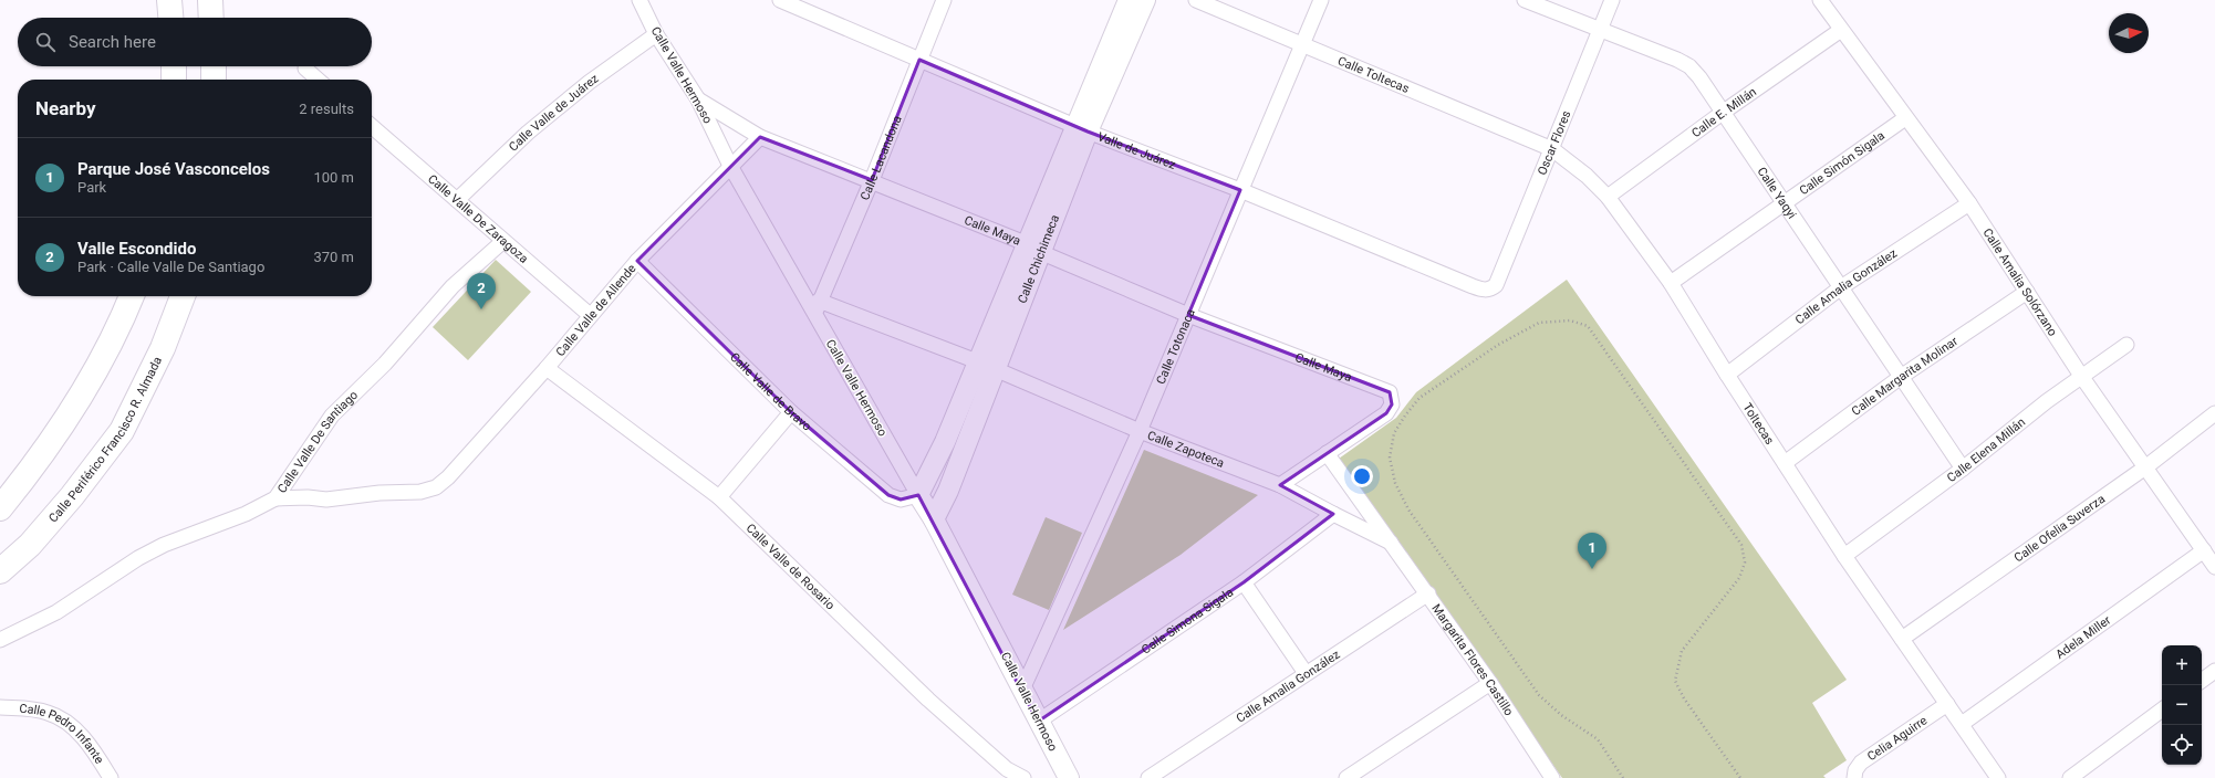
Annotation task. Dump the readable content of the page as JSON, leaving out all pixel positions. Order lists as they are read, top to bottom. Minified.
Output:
{"streets":{"highway":["Calle Periférico Francisco R. Almada"],"main road":["Calle Valle Hermoso","Calle Chichimeca"],"street":["Calle Toltecas","Calle E. Millán","Calle Valle de Juárez","Oscar Flores","Valle de Juárez","Calle Lacandona","Calle Simón Sigala","Calle Yaqyi","Calle Valle De Zaragoza","Calle Maya","Calle Amalia Solórzano","Calle Amalia González","Calle Valle de Allende","Calle Totonaca","Calle Margarita Molinar","Calle Valle de Bravo","Toltecas","Calle Valle De Santiago","Calle Zapoteca","Calle Elena Millán","Calle Ofelia Suverza","Calle Valle de Rosario","Calle Simona Sigala","Adela Miller","Margarita Flores Castillo","Calle Pedro Infante","Celia Aguirre"]},"crossings":[["Calle Toltecas","Oscar Flores"],["Calle Toltecas","Calle Totonaca"],["Calle Toltecas","Toltecas"],["Calle Valle Hermoso","Calle Valle de Juárez"],["Calle Valle Hermoso","Calle Lacandona"],["Calle Valle Hermoso","Calle Maya"],["Calle Valle Hermoso","Calle Chichimeca"],["Calle Valle Hermoso","Calle Valle de Allende"],["Calle Valle Hermoso","Calle Totonaca"],["Calle Valle Hermoso","Calle Valle de Bravo"],["Calle Valle Hermoso","Calle Zapoteca"],["Calle Valle Hermoso","Calle Simona Sigala"],["Calle E. Millán","Calle Yaqyi"],["Calle E. Millán","Calle Amalia Solórzano"],["Calle E. Millán","Toltecas"],["Calle Valle de Juárez","Calle Valle De Zaragoza"],["Oscar Flores","Valle de Juárez"],["Oscar Flores","Calle Yaqyi"],["Oscar Flores","Toltecas"],["Valle de Juárez","Calle Lacandona"],["Valle de Juárez","Calle Chichimeca"],["Valle de Juárez","Calle Totonaca"],["Calle Lacandona","Calle Maya"],["Calle Lacandona","Calle Zapoteca"],["Calle Simón Sigala","Calle Yaqyi"],["Calle Simón Sigala","Calle Amalia Solórzano"],["Calle Simón Sigala","Toltecas"],["Calle Yaqyi","Calle Amalia González"],["Calle Yaqyi","Calle Margarita Molinar"],["Calle Yaqyi","Calle Elena Millán"],["Calle Valle De Zaragoza","Calle Valle de Allende"],["Calle Valle De Zaragoza","Calle Valle De Santiago"],["Calle Maya","Calle Chichimeca"],["Calle Maya","Calle Valle de Allende"],["Calle Maya","Calle Totonaca"],["Calle Maya","Margarita Flores Castillo"],["Calle Chichimeca","Calle Valle de Bravo"],["Calle Chichimeca","Calle Zapoteca"],["Calle Amalia Solórzano","Calle Amalia González"],["Calle Amalia Solórzano","Calle Margarita Molinar"],["Calle Amalia Solórzano","Calle Elena Millán"],["Calle Amalia Solórzano","Calle Ofelia Suverza"],["Calle Amalia Solórzano","Adela Miller"],["Calle Amalia González","Toltecas"],["Calle Amalia González","Margarita Flores Castillo"],["Calle Valle de Allende","Calle Valle de Bravo"],["Calle Valle de Allende","Calle Valle De Santiago"],["Calle Valle de Allende","Calle Valle de Rosario"],["Calle Totonaca","Calle Zapoteca"],["Calle Margarita Molinar","Toltecas"],["Toltecas","Calle Elena Millán"],["Toltecas","Calle Ofelia Suverza"],["Toltecas","Adela Miller"],["Toltecas","Celia Aguirre"],["Calle Zapoteca","Calle Simona Sigala"],["Calle Zapoteca","Margarita Flores Castillo"]],"north":"right","page":{"search":"Search here","heading":["Nearby","2 results"],"list":[{"mark":"1","name":"Parque José Vasconcelos","note":"Park","value":"100 m"},{"mark":"2","name":"Valle Escondido","note":"Park · Calle Valle De Santiago","value":"370 m"}],"pins":["2","1"],"map_buttons":["+","−"]}}
